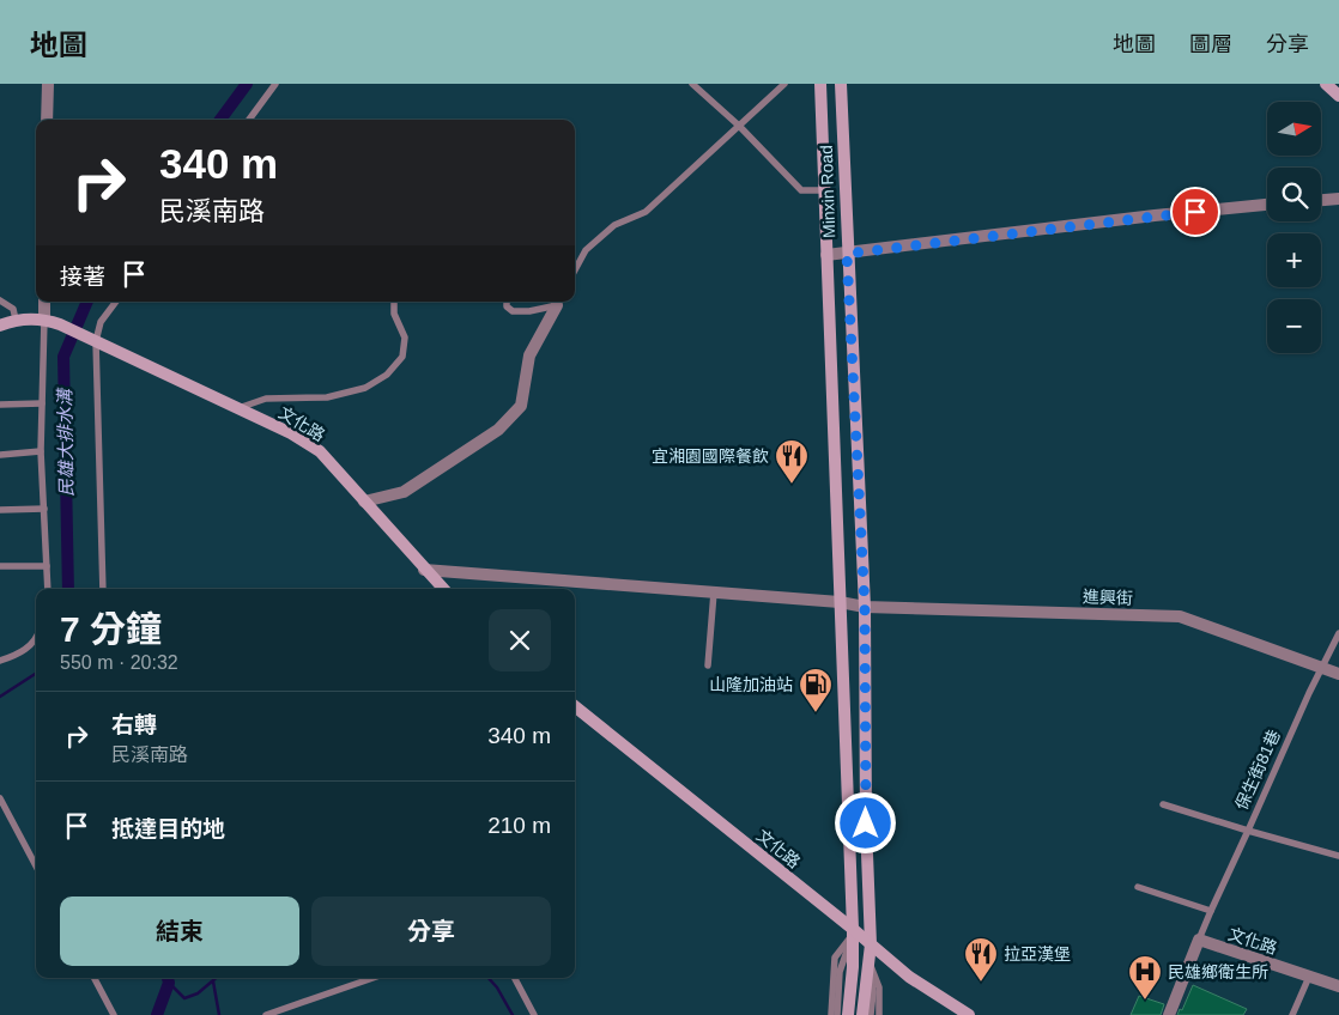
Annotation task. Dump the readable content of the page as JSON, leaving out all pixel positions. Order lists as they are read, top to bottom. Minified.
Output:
{"streets":{"main road":["Minxin Road","文化路"],"street":["進興街"],"lane":["保生街81巷"]},"crossings":[["Minxin Road","文化路"],["Minxin Road","進興街"],["文化路","進興街"],["進興街","保生街81巷"]],"water":["民雄大排水溝"],"places":{"restaurant":["宜湘園國際餐飲","拉亞漢堡"],"fuel station":["山隆加油站"],"hospital":["民雄鄉衛生所"]},"north":"right","page":{"header":"地圖","nav":["地圖","圖層","分享"],"map_buttons":["+","−"],"turn":["340 m","民溪南路"],"then":"接著","heading":["7 分鐘","550 m · 20:32"],"list":[{"name":"右轉","note":"民溪南路","value":"340 m"},{"name":"抵達目的地","value":"210 m"}],"buttons":["結束","分享"]}}
